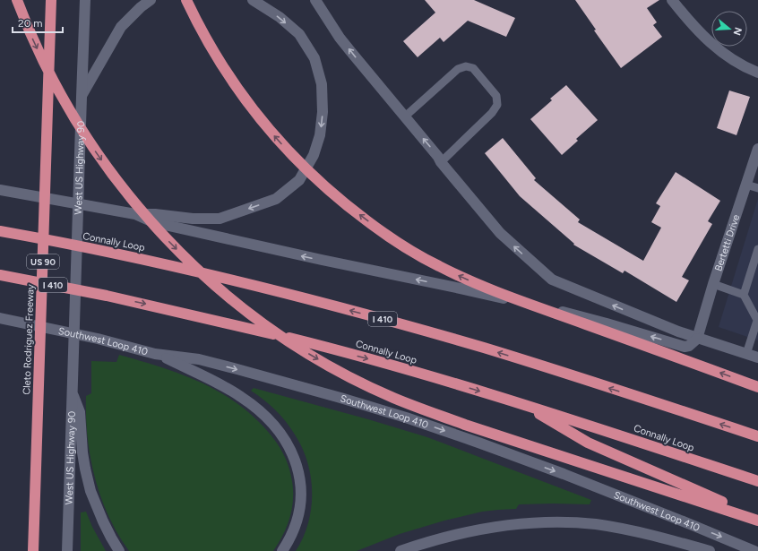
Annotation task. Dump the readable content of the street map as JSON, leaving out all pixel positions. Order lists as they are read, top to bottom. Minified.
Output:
{"streets":{"highway":["Connally Loop","US 90","I 410","Cleto Rodriguez Freeway"],"main road":["West US Highway 90","Bertetti Drive","Southwest Loop 410"]},"scale_bar":"20 m","north":"right"}
